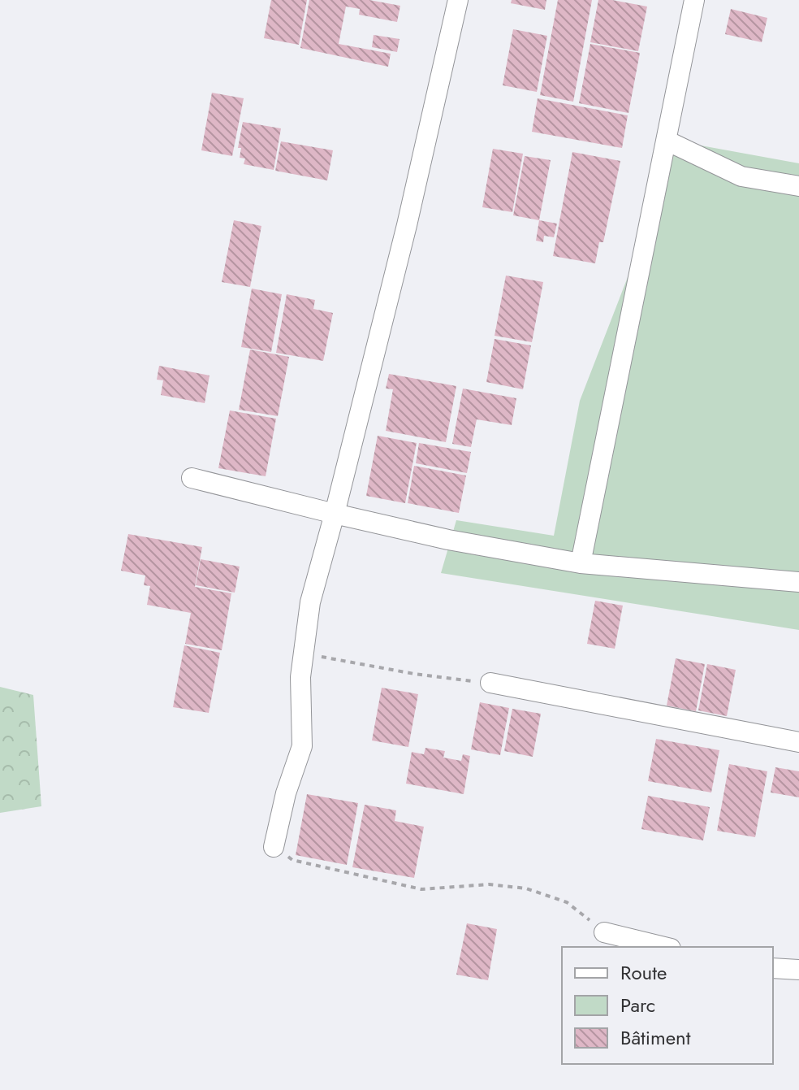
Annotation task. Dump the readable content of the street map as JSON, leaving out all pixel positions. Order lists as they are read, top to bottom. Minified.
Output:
{"legend":["Route","Parc","Bâtiment"]}
